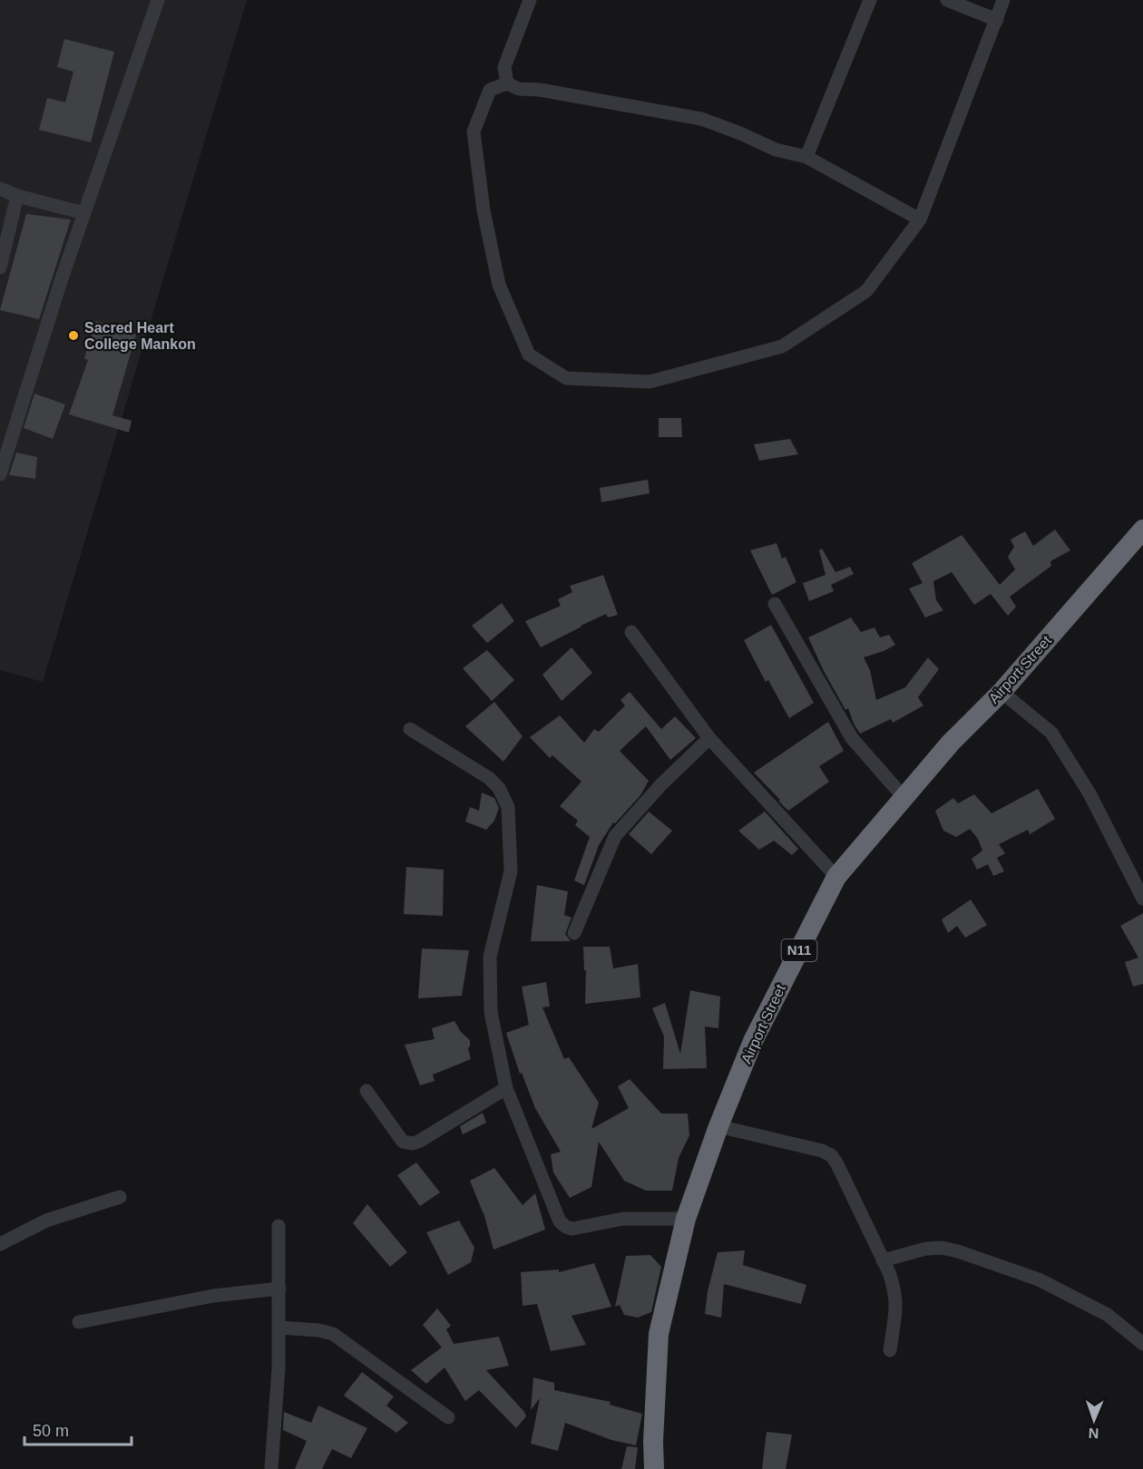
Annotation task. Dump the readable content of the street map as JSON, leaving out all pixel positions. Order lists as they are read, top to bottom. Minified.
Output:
{"streets":{"highway":["Airport Street","N11"]},"places":["Sacred Heart College Mankon"],"scale_bar":"50 m","north":"bottom"}
